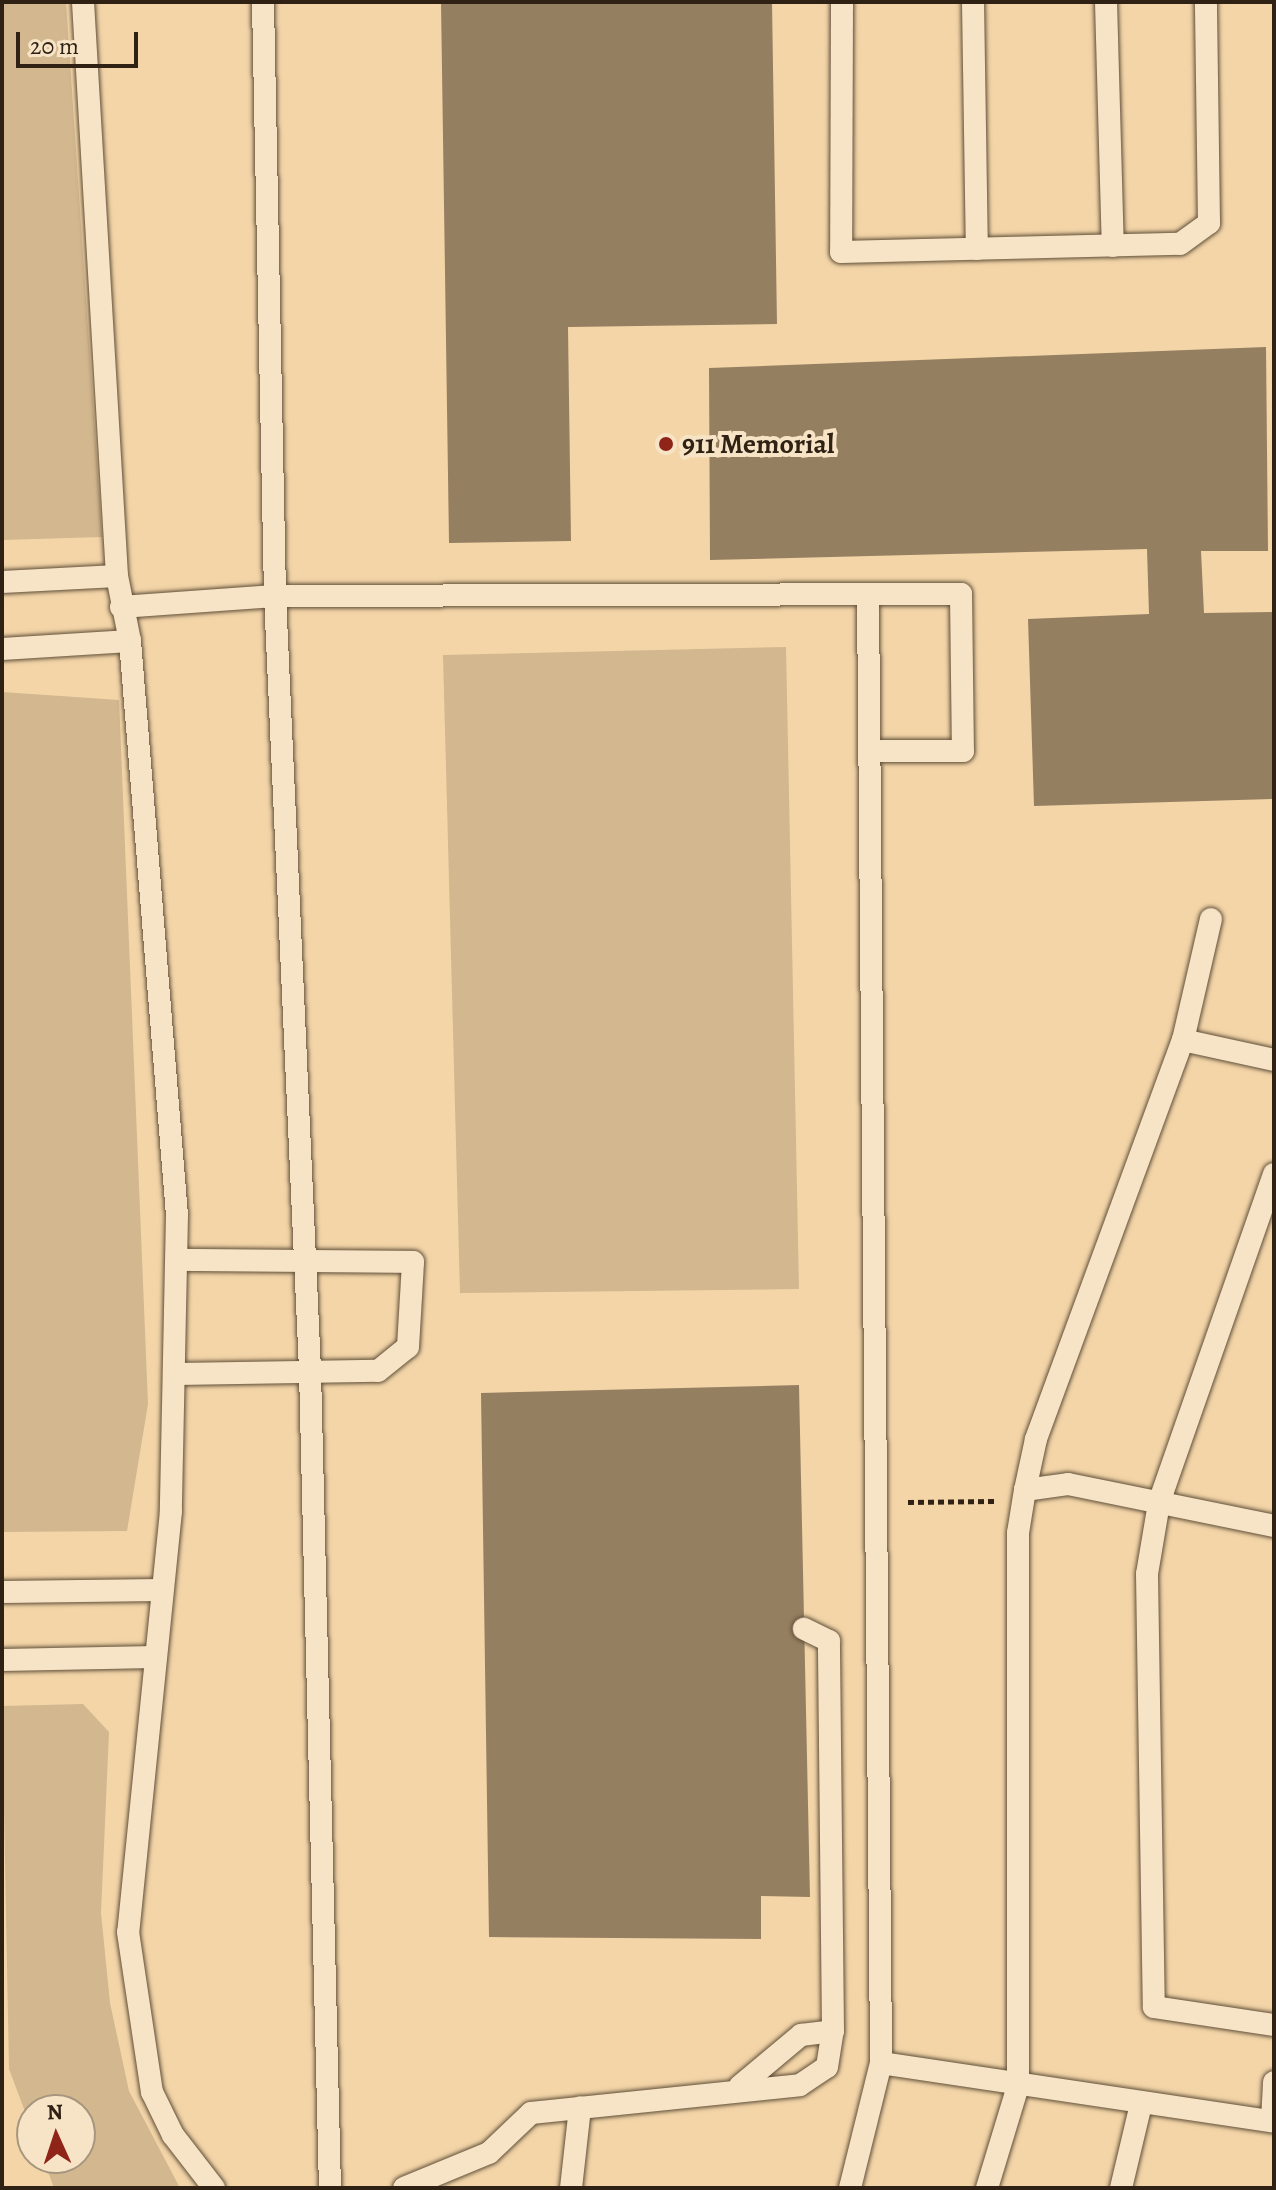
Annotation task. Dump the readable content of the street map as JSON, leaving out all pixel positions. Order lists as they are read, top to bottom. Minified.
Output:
{"places":["911 Memorial"],"scale_bar":"20 m","north":"top"}
